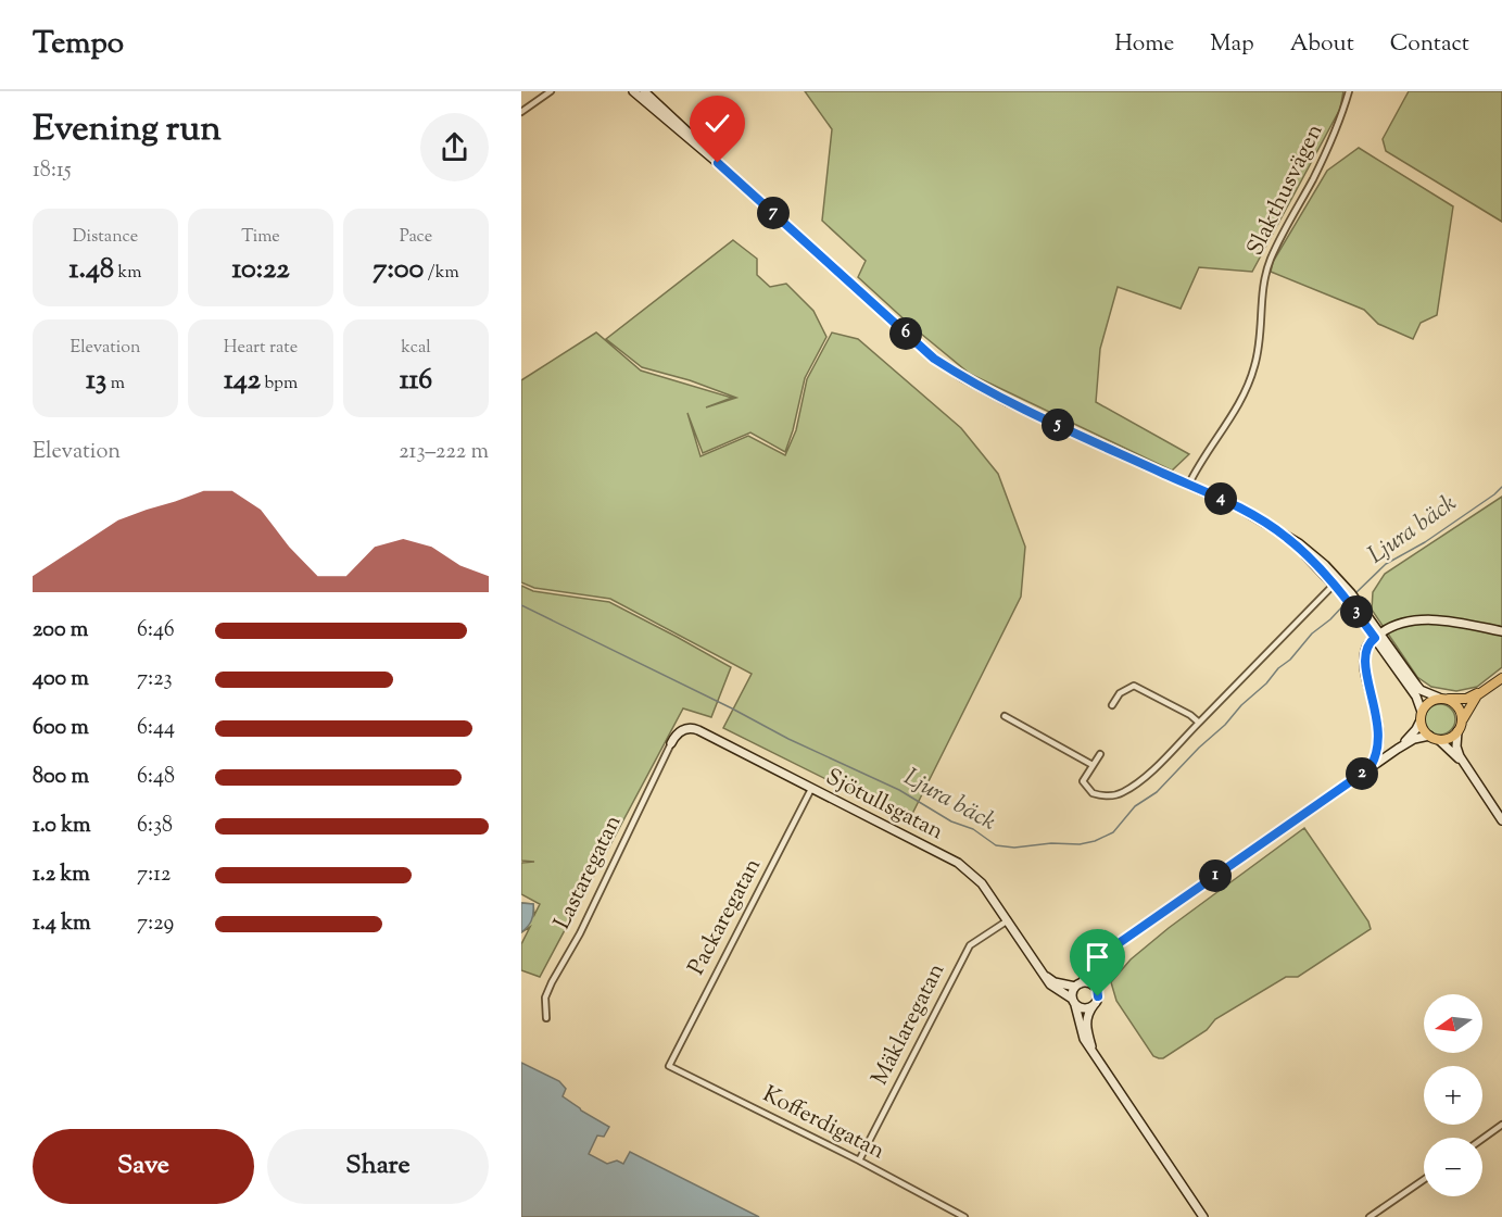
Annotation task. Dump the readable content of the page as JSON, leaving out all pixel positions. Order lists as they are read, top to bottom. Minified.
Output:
{"streets":{"main road":["Sjötullsgatan"],"street":["Slakthusvägen","Lastaregatan","Packaregatan","Mäklaregatan","Kofferdigatan"]},"crossings":[["Sjötullsgatan","Lastaregatan"],["Sjötullsgatan","Packaregatan"],["Sjötullsgatan","Mäklaregatan"],["Packaregatan","Kofferdigatan"],["Mäklaregatan","Kofferdigatan"]],"water":["Ljura bäck"],"north":"left","page":{"header":"Tempo","nav":["Home","Map","About","Contact"],"heading":["Evening run","18:15"],"pins":["7","6","5","4","3","2","1"],"stats":[["Distance","1.48 km"],["Time","10:22"],["Pace","7:00 /km"],["Elevation","13 m"],["Heart rate","142 bpm"],["kcal","116"]],"chart":["Elevation","213–222 m"],"list":[{"name":"200 m","note":"6:46"},{"name":"400 m","note":"7:23"},{"name":"600 m","note":"6:44"},{"name":"800 m","note":"6:48"},{"name":"1.0 km","note":"6:38"},{"name":"1.2 km","note":"7:12"},{"name":"1.4 km","note":"7:29"}],"map_buttons":["+","−"],"buttons":["Save","Share"]}}
